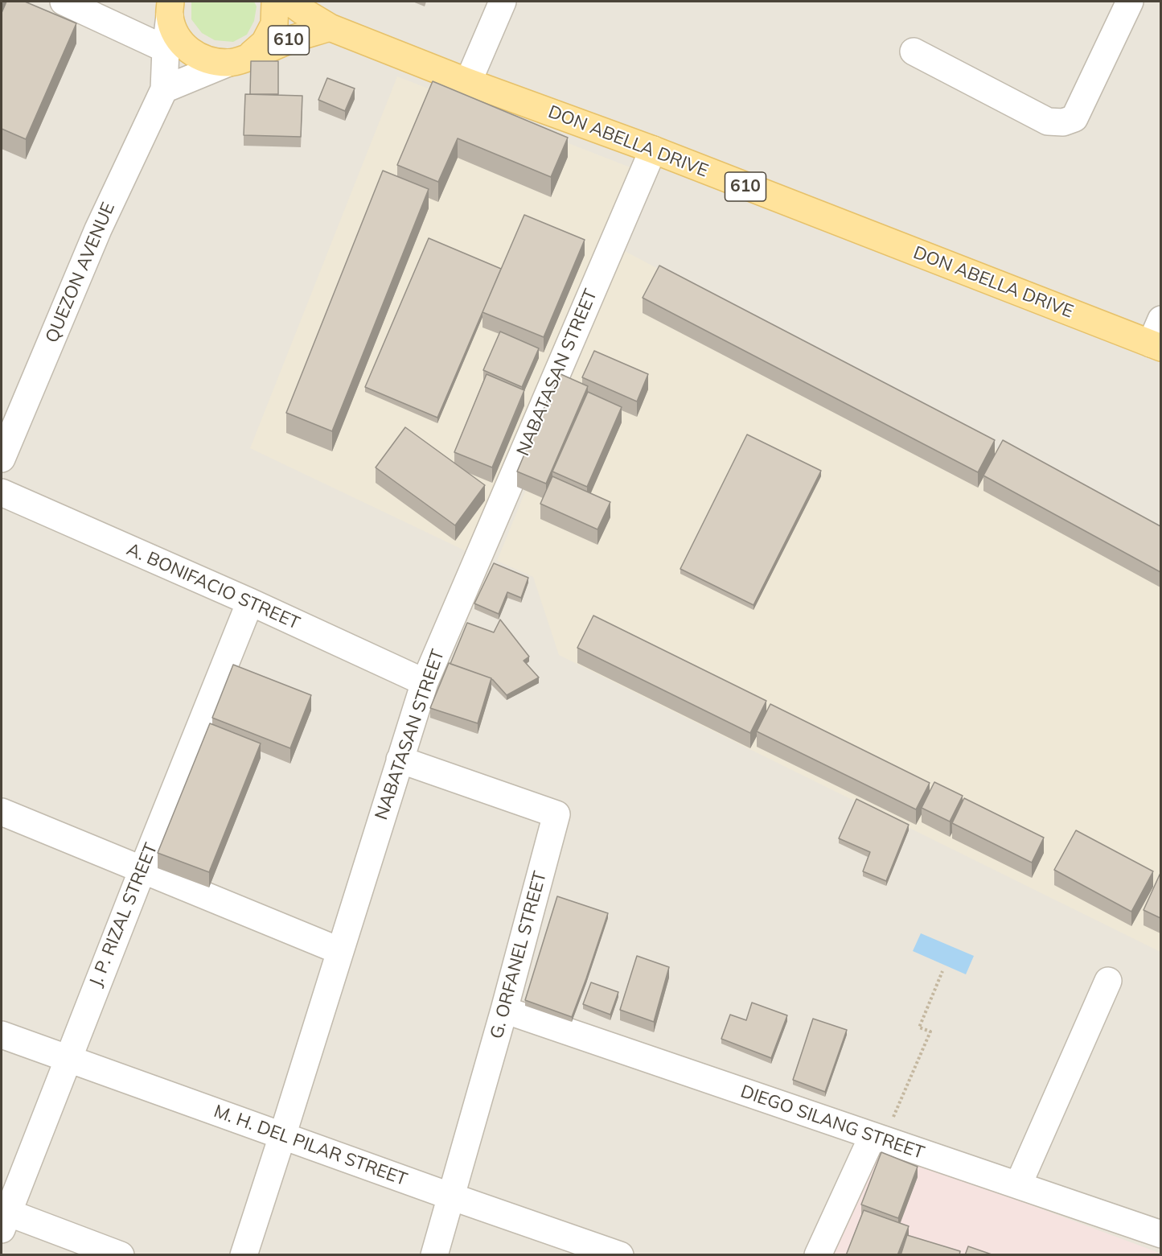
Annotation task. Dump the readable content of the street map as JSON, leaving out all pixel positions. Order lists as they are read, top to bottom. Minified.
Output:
{"streets":{"main road":["610","DON ABELLA DRIVE"],"street":["QUEZON AVENUE","NABATASAN STREET","A. BONIFACIO STREET","J. P. RIZAL STREET","G. ORFANEL STREET","DIEGO SILANG STREET","M. H. DEL PILAR STREET"]},"crossings":[["610","DON ABELLA DRIVE"],["DON ABELLA DRIVE","NABATASAN STREET"],["NABATASAN STREET","A. BONIFACIO STREET"],["NABATASAN STREET","G. ORFANEL STREET"],["NABATASAN STREET","M. H. DEL PILAR STREET"],["A. BONIFACIO STREET","J. P. RIZAL STREET"],["J. P. RIZAL STREET","M. H. DEL PILAR STREET"],["G. ORFANEL STREET","DIEGO SILANG STREET"],["G. ORFANEL STREET","M. H. DEL PILAR STREET"]]}
